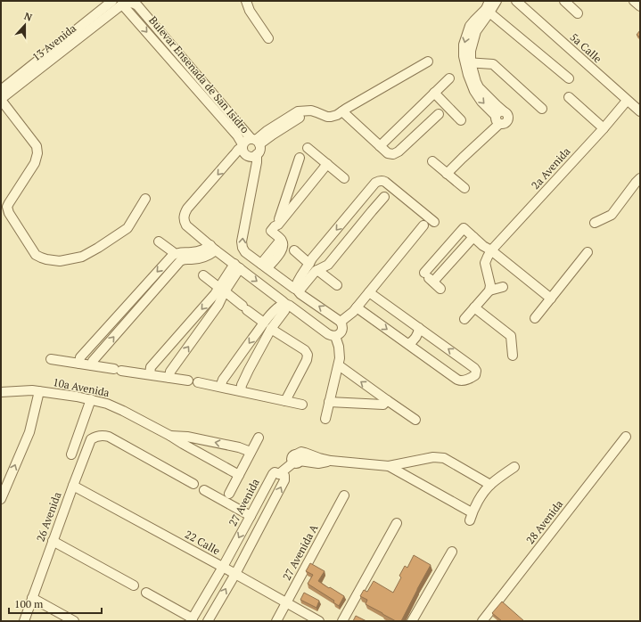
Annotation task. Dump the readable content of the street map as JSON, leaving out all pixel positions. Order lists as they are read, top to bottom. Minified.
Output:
{"streets":{"street":["13 Avenida","5a Calle","Bulevar Ensenada de San Isidro","2a Avenida","10a Avenida","27 Avenida","26 Avenida","28 Avenida","22 Calle","27 Avenida A"]},"crossings":[["13 Avenida","Bulevar Ensenada de San Isidro"],["5a Calle","2a Avenida"],["27 Avenida","22 Calle"],["26 Avenida","22 Calle"],["22 Calle","27 Avenida A"]],"scale_bar":"100 m","north":"top"}
